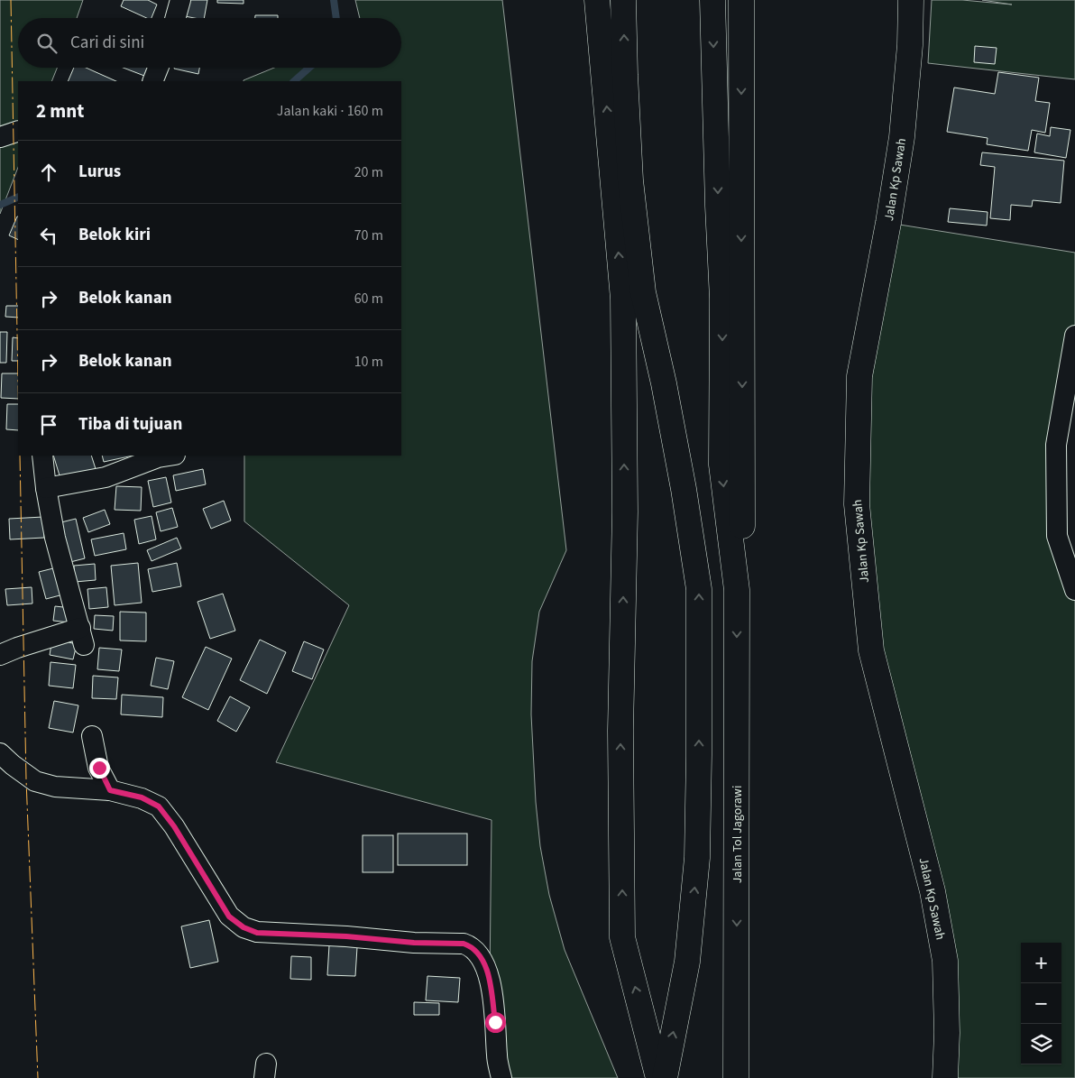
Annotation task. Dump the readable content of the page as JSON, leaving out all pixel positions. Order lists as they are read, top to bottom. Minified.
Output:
{"streets":{"main road":["Jalan Kp Sawah","Jalan Tol Jagorawi"]},"page":{"search":"Cari di sini","heading":["2 mnt","Jalan kaki · 160 m"],"list":[["Lurus","20 m"],["Belok kiri","70 m"],["Belok kanan","60 m"],["Belok kanan","10 m"],"Tiba di tujuan"],"map_buttons":["+","−"]}}
